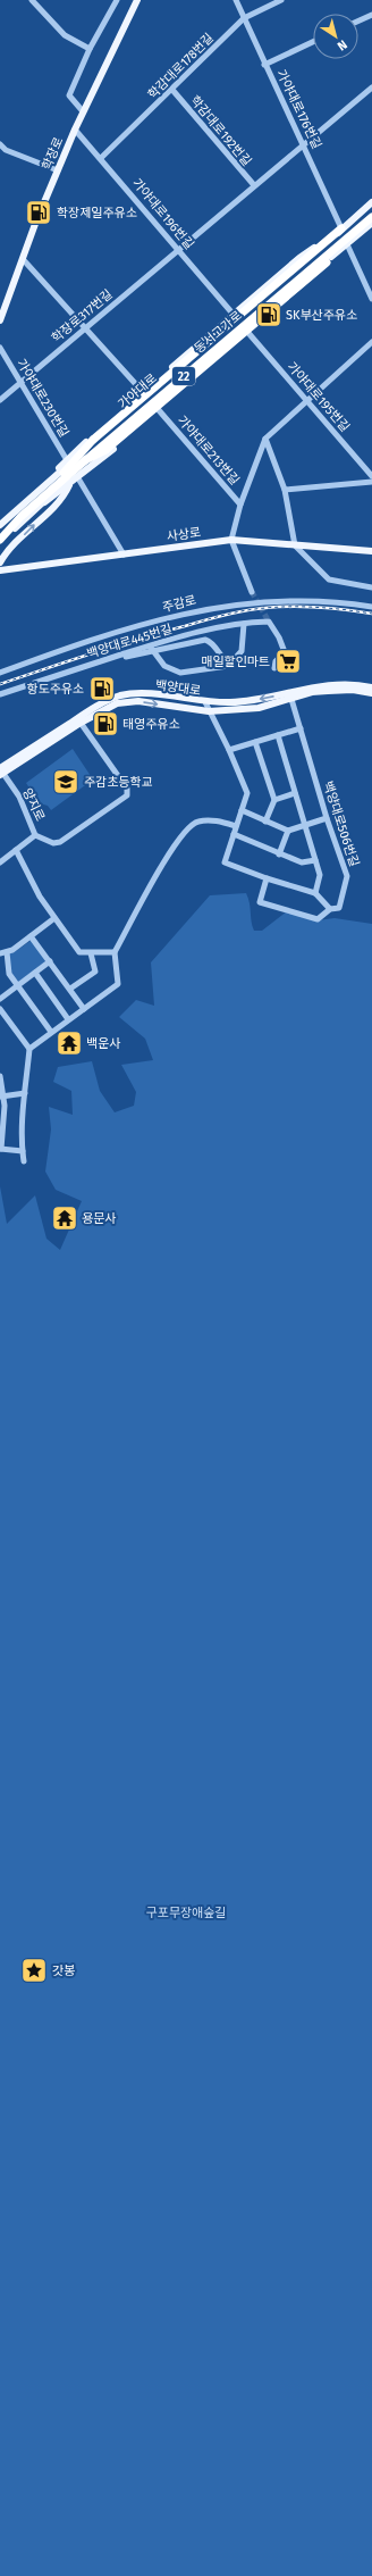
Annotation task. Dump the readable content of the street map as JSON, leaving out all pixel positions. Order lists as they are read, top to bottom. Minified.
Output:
{"streets":{"highway":["동서고가로","22"],"main road":["학장로","가야대로","사상로","백양대로"],"street":["학감대로178번길","가야대로176번길","학감대로192번길","가야대로196번길","학장로317번길","가야대로195번길","가야대로230번길","가야대로213번길","주감로","백양대로445번길","양지로","백양대로506번길"]},"crossings":[["학감대로178번길","가야대로176번길"],["학감대로178번길","학감대로192번길"],["학감대로178번길","가야대로196번길"],["가야대로176번길","가야대로"],["학장로","가야대로196번길"],["가야대로196번길","학장로317번길"],["학장로317번길","가야대로230번길"],["동서고가로","가야대로"],["백양대로","양지로"],["백양대로","백양대로506번길"]],"parks":["구포무장애숲길"],"places":{"fuel station":["학장제일주유소","SK부산주유소","항도주유소","태영주유소"],"supermarket":["매일할인마트"],"school or university":["주감초등학교"],"temple":["백운사","용문사"],"place":["갓봉"]},"north":"bottom right"}
